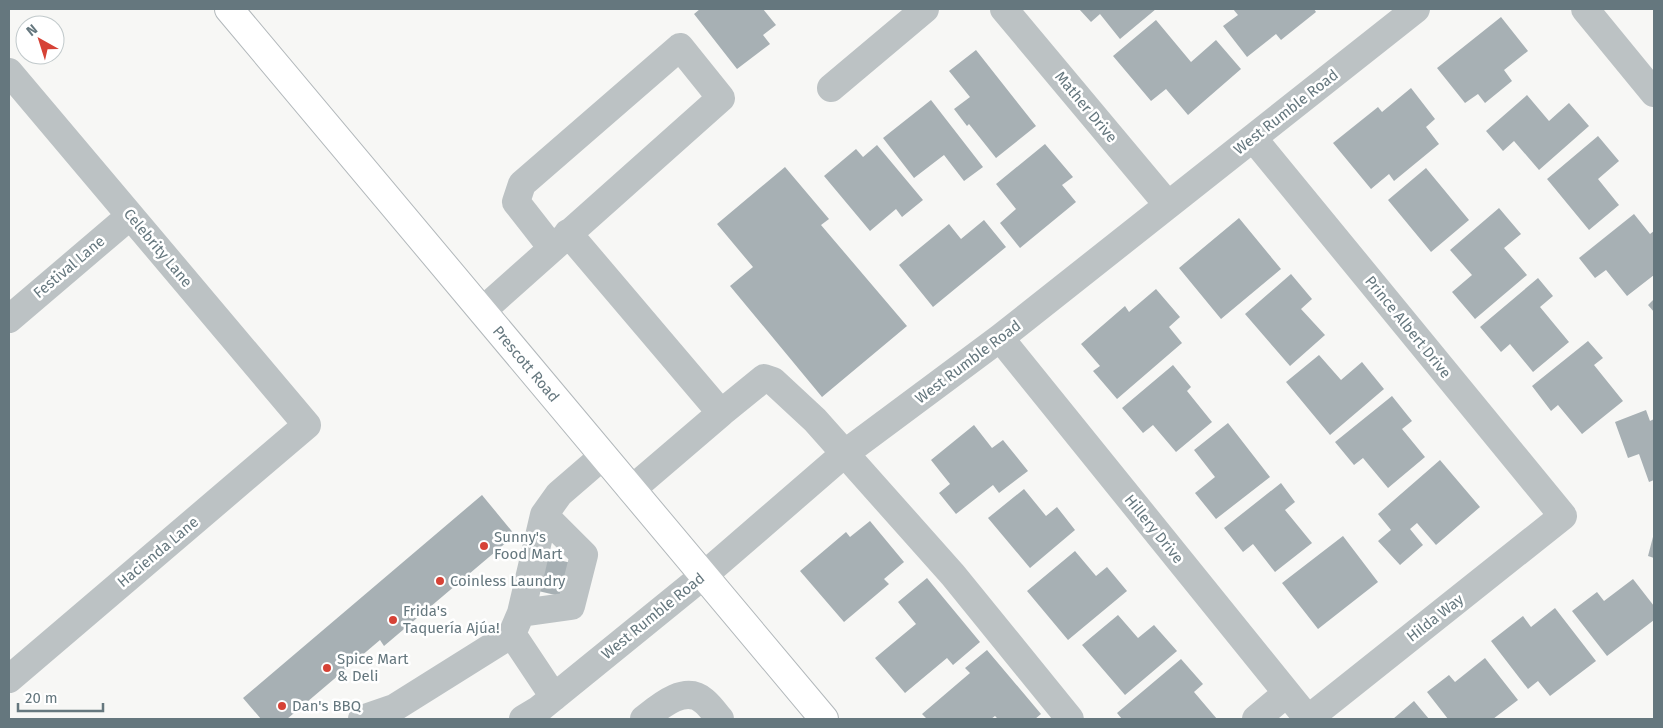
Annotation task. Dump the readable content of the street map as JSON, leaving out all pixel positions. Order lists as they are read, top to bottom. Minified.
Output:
{"streets":{"main road":["Prescott Road"],"street":["Mather Drive","West Rumble Road","Celebrity Lane","Festival Lane","Prince Albert Drive","Hillery Drive","Hacienda Lane","Hilda Way"]},"crossings":[["Mather Drive","West Rumble Road"],["West Rumble Road","Prince Albert Drive"],["West Rumble Road","Prescott Road"],["West Rumble Road","Hillery Drive"],["Celebrity Lane","Festival Lane"],["Celebrity Lane","Hacienda Lane"],["Prince Albert Drive","Hilda Way"],["Hillery Drive","Hilda Way"]],"places":["Sunny's Food Mart","Coinless Laundry","Frida's Taquería Ajúa!","Spice Mart & Deli","Dan's BBQ"],"scale_bar":"20 m","north":"top left"}
